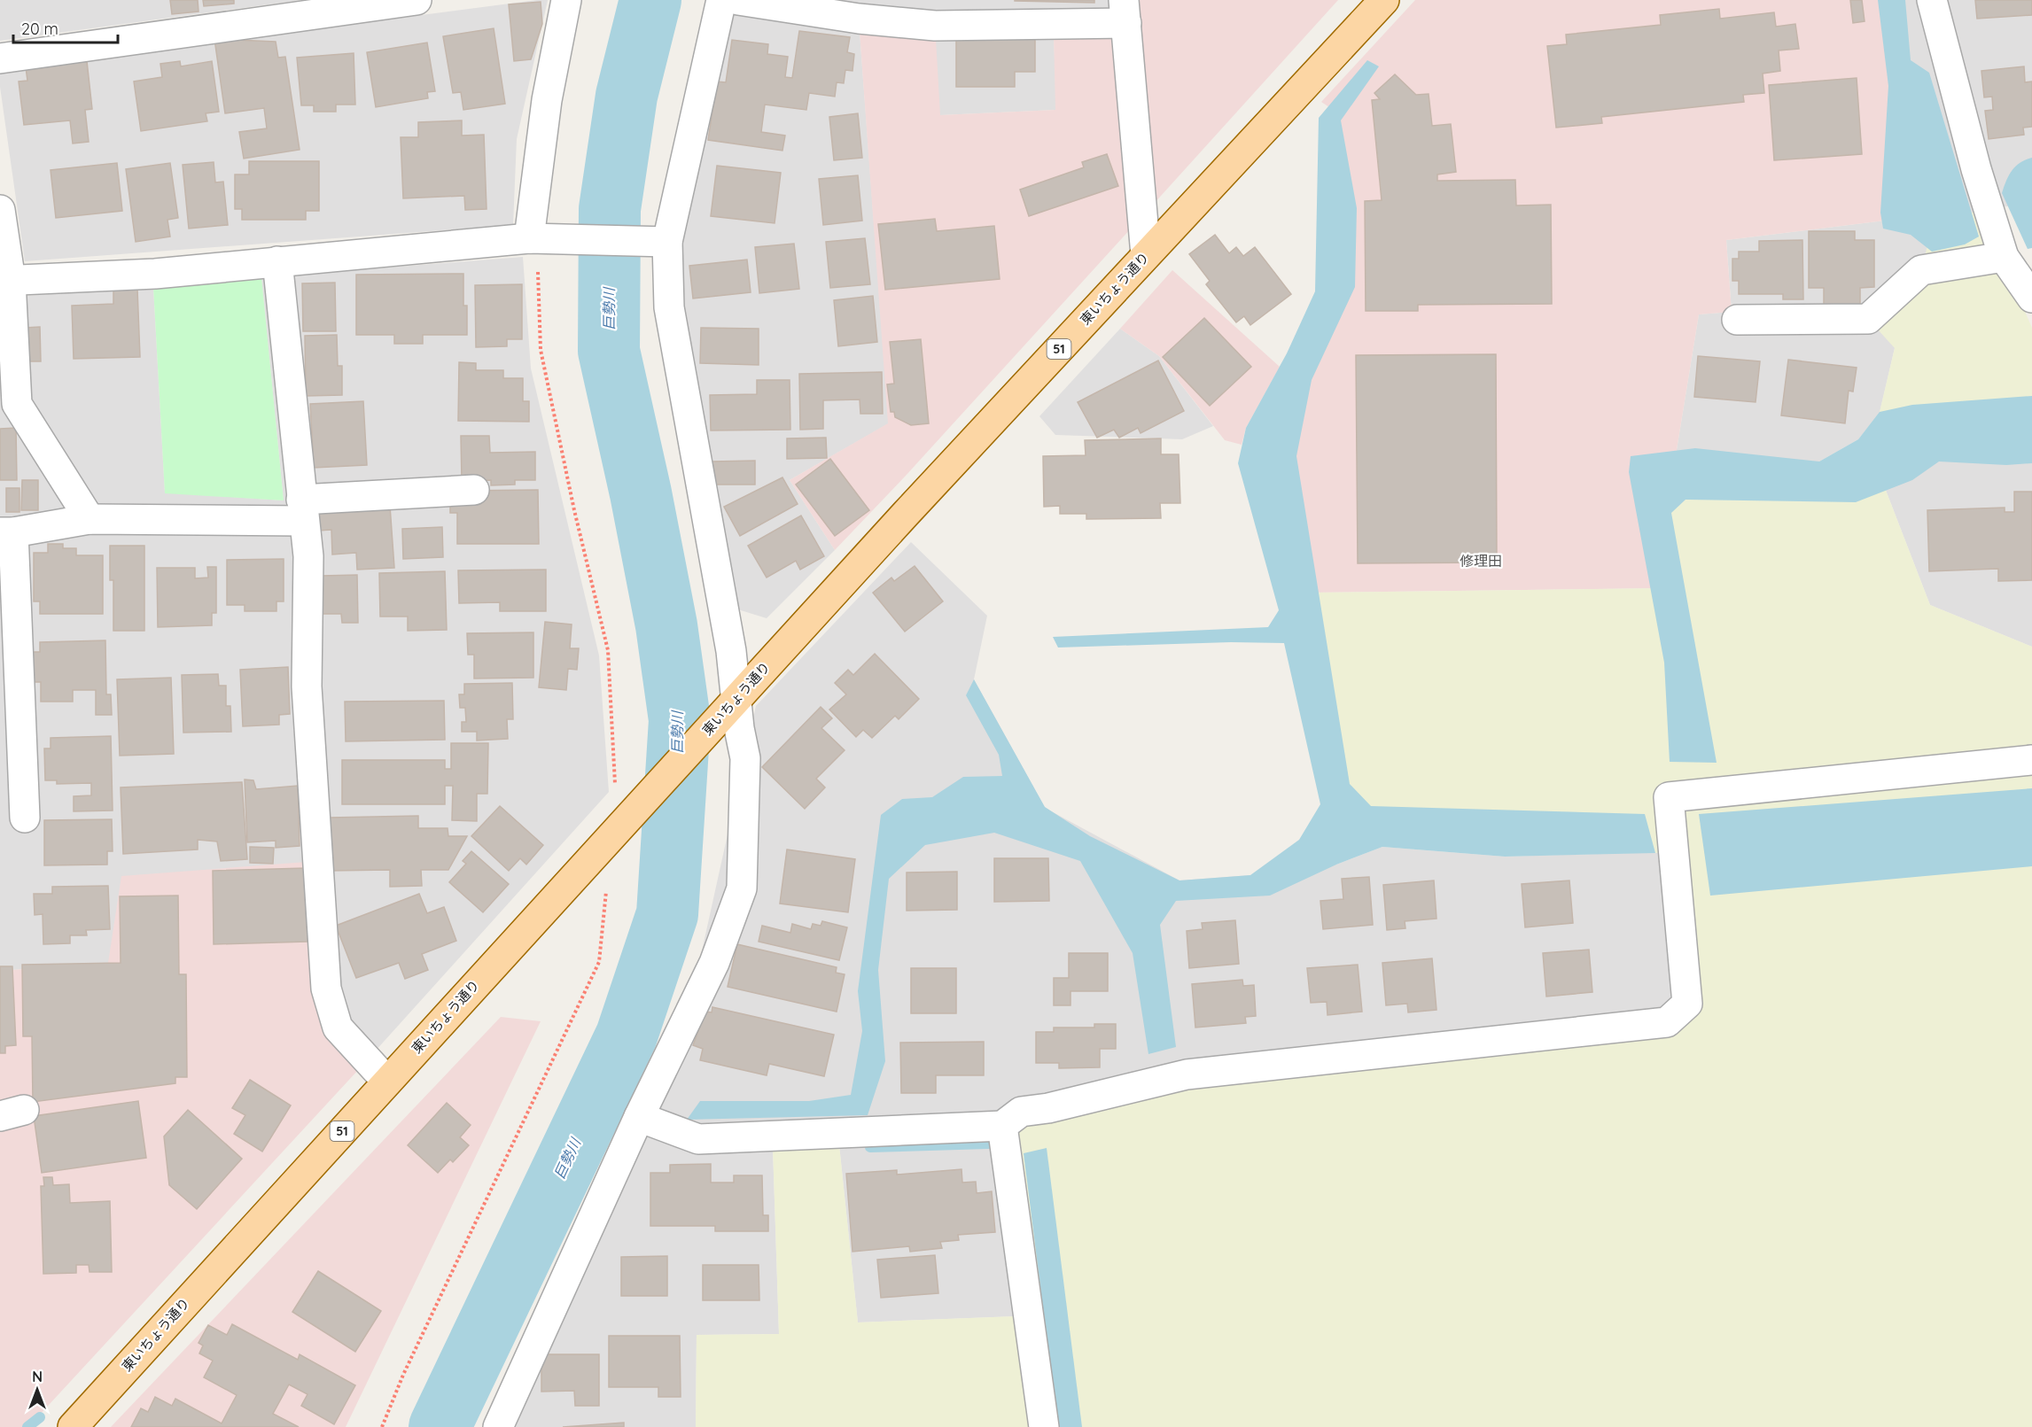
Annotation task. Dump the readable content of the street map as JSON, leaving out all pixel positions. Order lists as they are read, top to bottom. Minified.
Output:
{"streets":{"main road":["東いちょう通り","51"]},"districts":["修理田"],"water":["巨勢川"],"scale_bar":"20 m","north":"top"}
